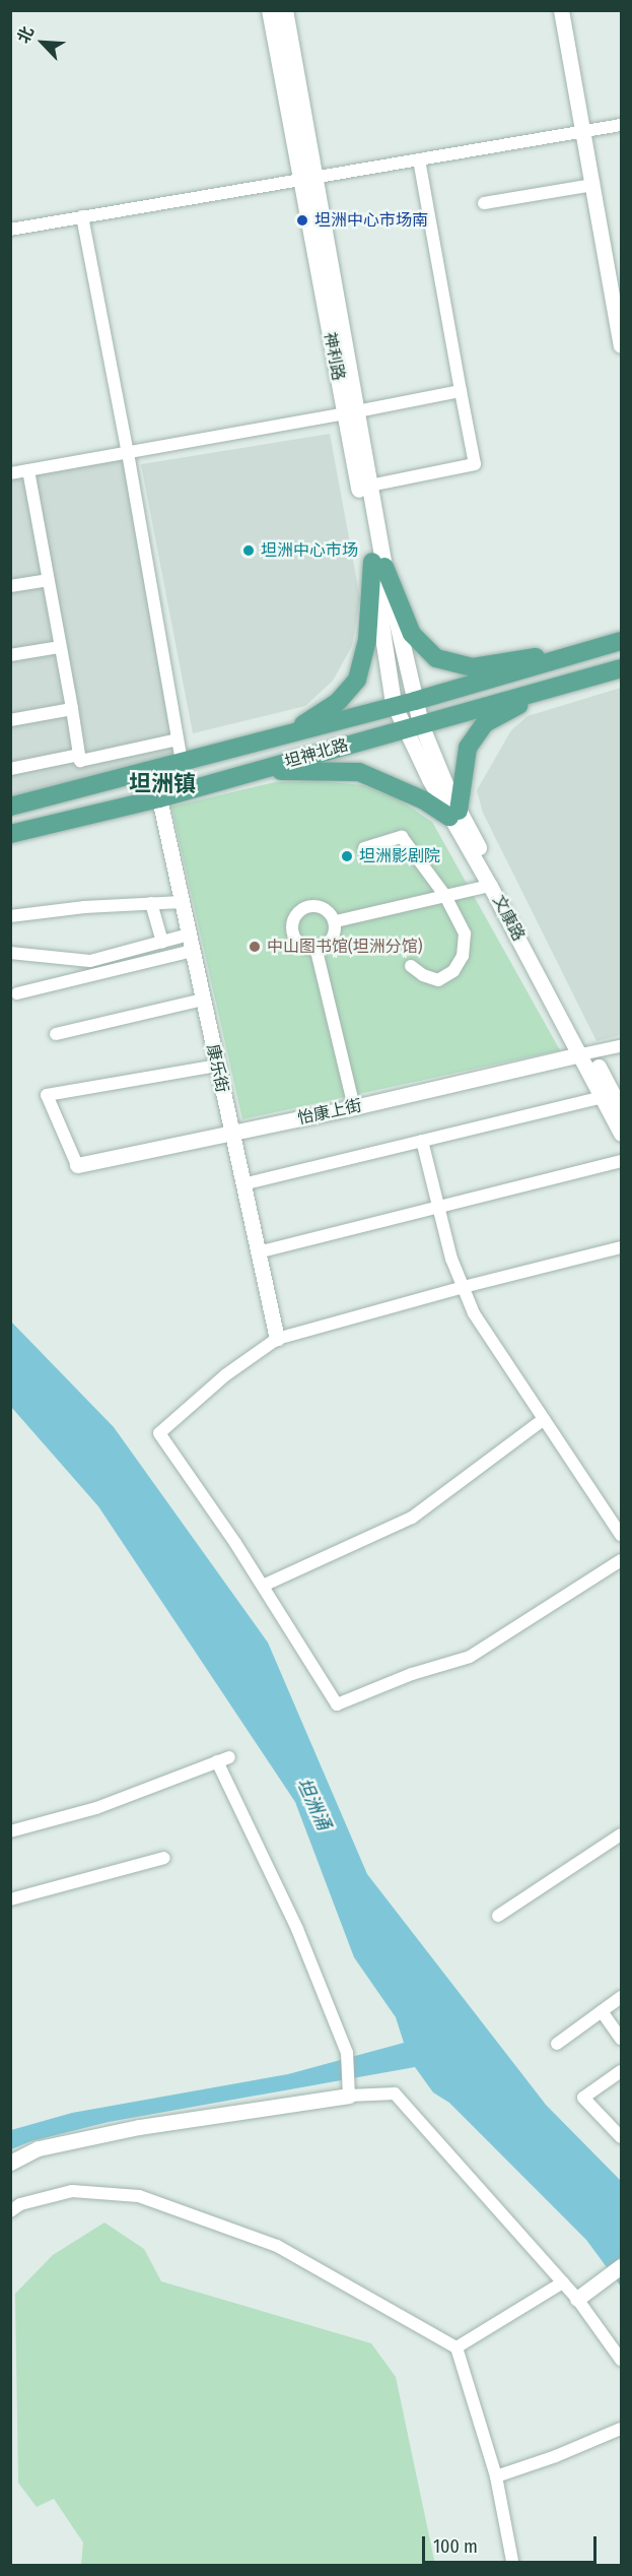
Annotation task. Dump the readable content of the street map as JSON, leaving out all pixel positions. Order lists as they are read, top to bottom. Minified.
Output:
{"streets":{"main road":["神利路","坦神北路"],"street":["文康路","康乐街","怡康上街"]},"crossings":[["神利路","坦神北路"],["坦神北路","康乐街"],["文康路","怡康上街"],["康乐街","怡康上街"]],"districts":["坦洲镇"],"water":["坦洲涌"],"places":["坦洲中心市场南","坦洲中心市场","坦洲影剧院","中山图书馆(坦洲分馆)"],"scale_bar":"100 m","north":"top left"}
